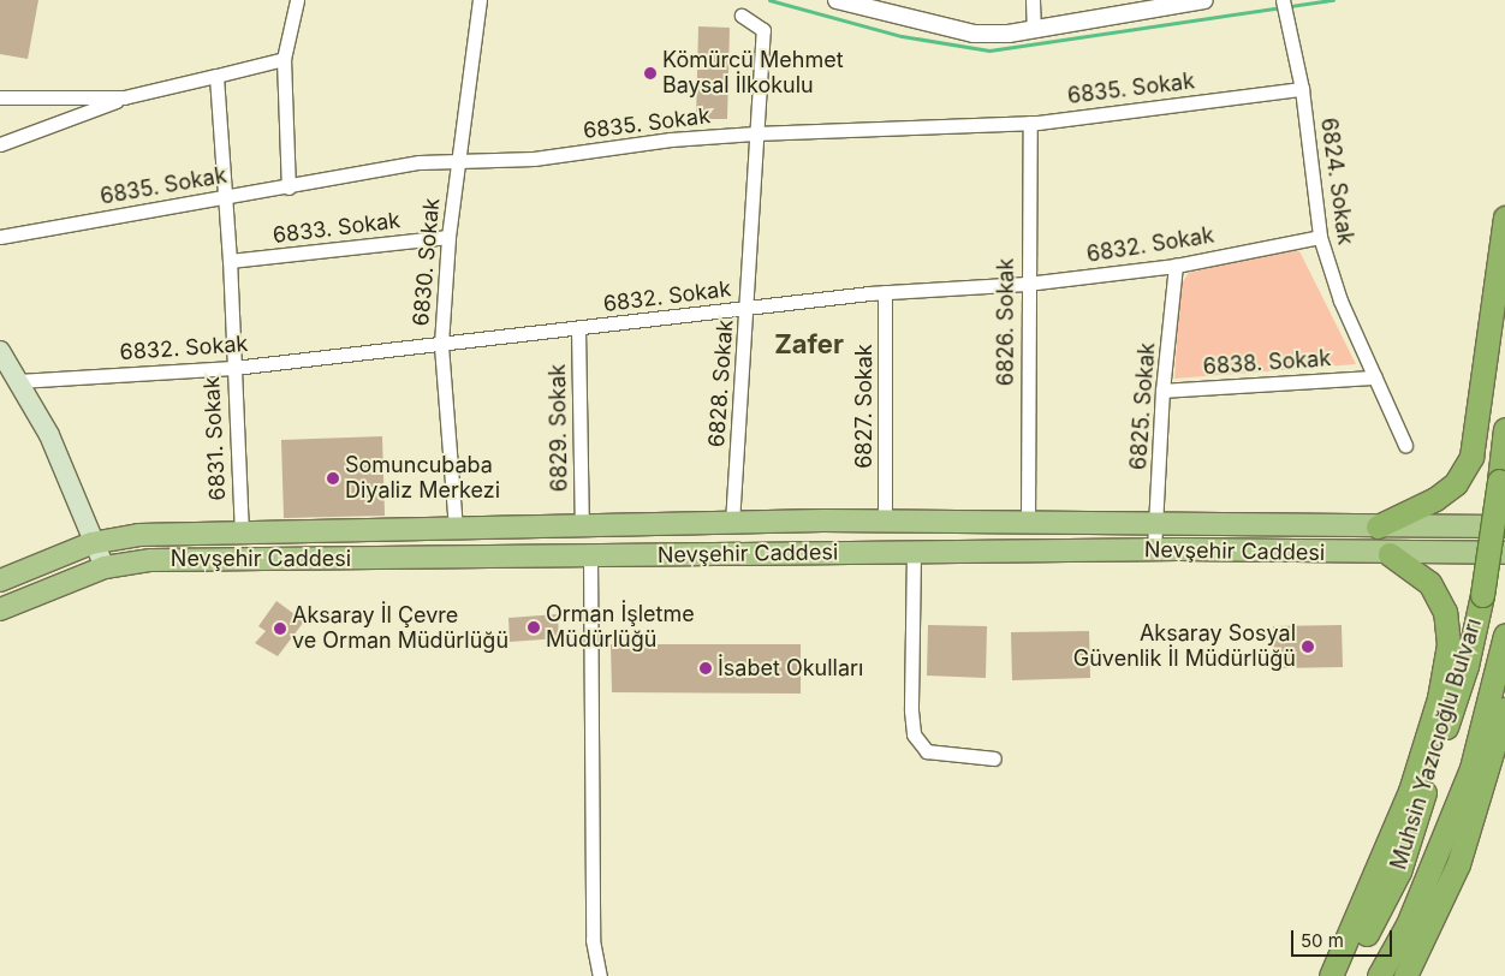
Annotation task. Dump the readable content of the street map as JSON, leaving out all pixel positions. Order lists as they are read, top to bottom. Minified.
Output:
{"streets":{"highway":["Muhsin Yazıcıoğlu Bulvarı"],"main road":["Nevşehir Caddesi"],"street":["6835. Sokak","6824. Sokak","6833. Sokak","6832. Sokak","6830. Sokak","6826. Sokak","6838. Sokak","6828. Sokak","6827. Sokak","6825. Sokak","6829. Sokak","6831. Sokak"]},"crossings":[["6835. Sokak","6824. Sokak"],["6835. Sokak","6830. Sokak"],["6835. Sokak","6826. Sokak"],["6835. Sokak","6828. Sokak"],["6835. Sokak","6831. Sokak"],["6824. Sokak","6832. Sokak"],["6824. Sokak","6838. Sokak"],["6833. Sokak","6830. Sokak"],["6833. Sokak","6831. Sokak"],["6832. Sokak","6830. Sokak"],["6832. Sokak","6826. Sokak"],["6832. Sokak","6828. Sokak"],["6832. Sokak","6827. Sokak"],["6832. Sokak","6825. Sokak"],["6832. Sokak","6829. Sokak"],["6832. Sokak","6831. Sokak"],["6830. Sokak","Nevşehir Caddesi"],["6826. Sokak","Nevşehir Caddesi"],["6838. Sokak","6825. Sokak"],["6828. Sokak","Nevşehir Caddesi"],["6827. Sokak","Nevşehir Caddesi"],["6825. Sokak","Nevşehir Caddesi"],["6829. Sokak","Nevşehir Caddesi"],["6831. Sokak","Nevşehir Caddesi"]],"districts":["Zafer"],"places":["Kömürcü Mehmet Baysal İlkokulu","Somuncubaba Diyaliz Merkezi","Orman İşletme Müdürlüğü","Aksaray İl Çevre ve Orman Müdürlüğü","Aksaray Sosyal Güvenlik İl Müdürlüğü","İsabet Okulları"],"scale_bar":"50 m"}
